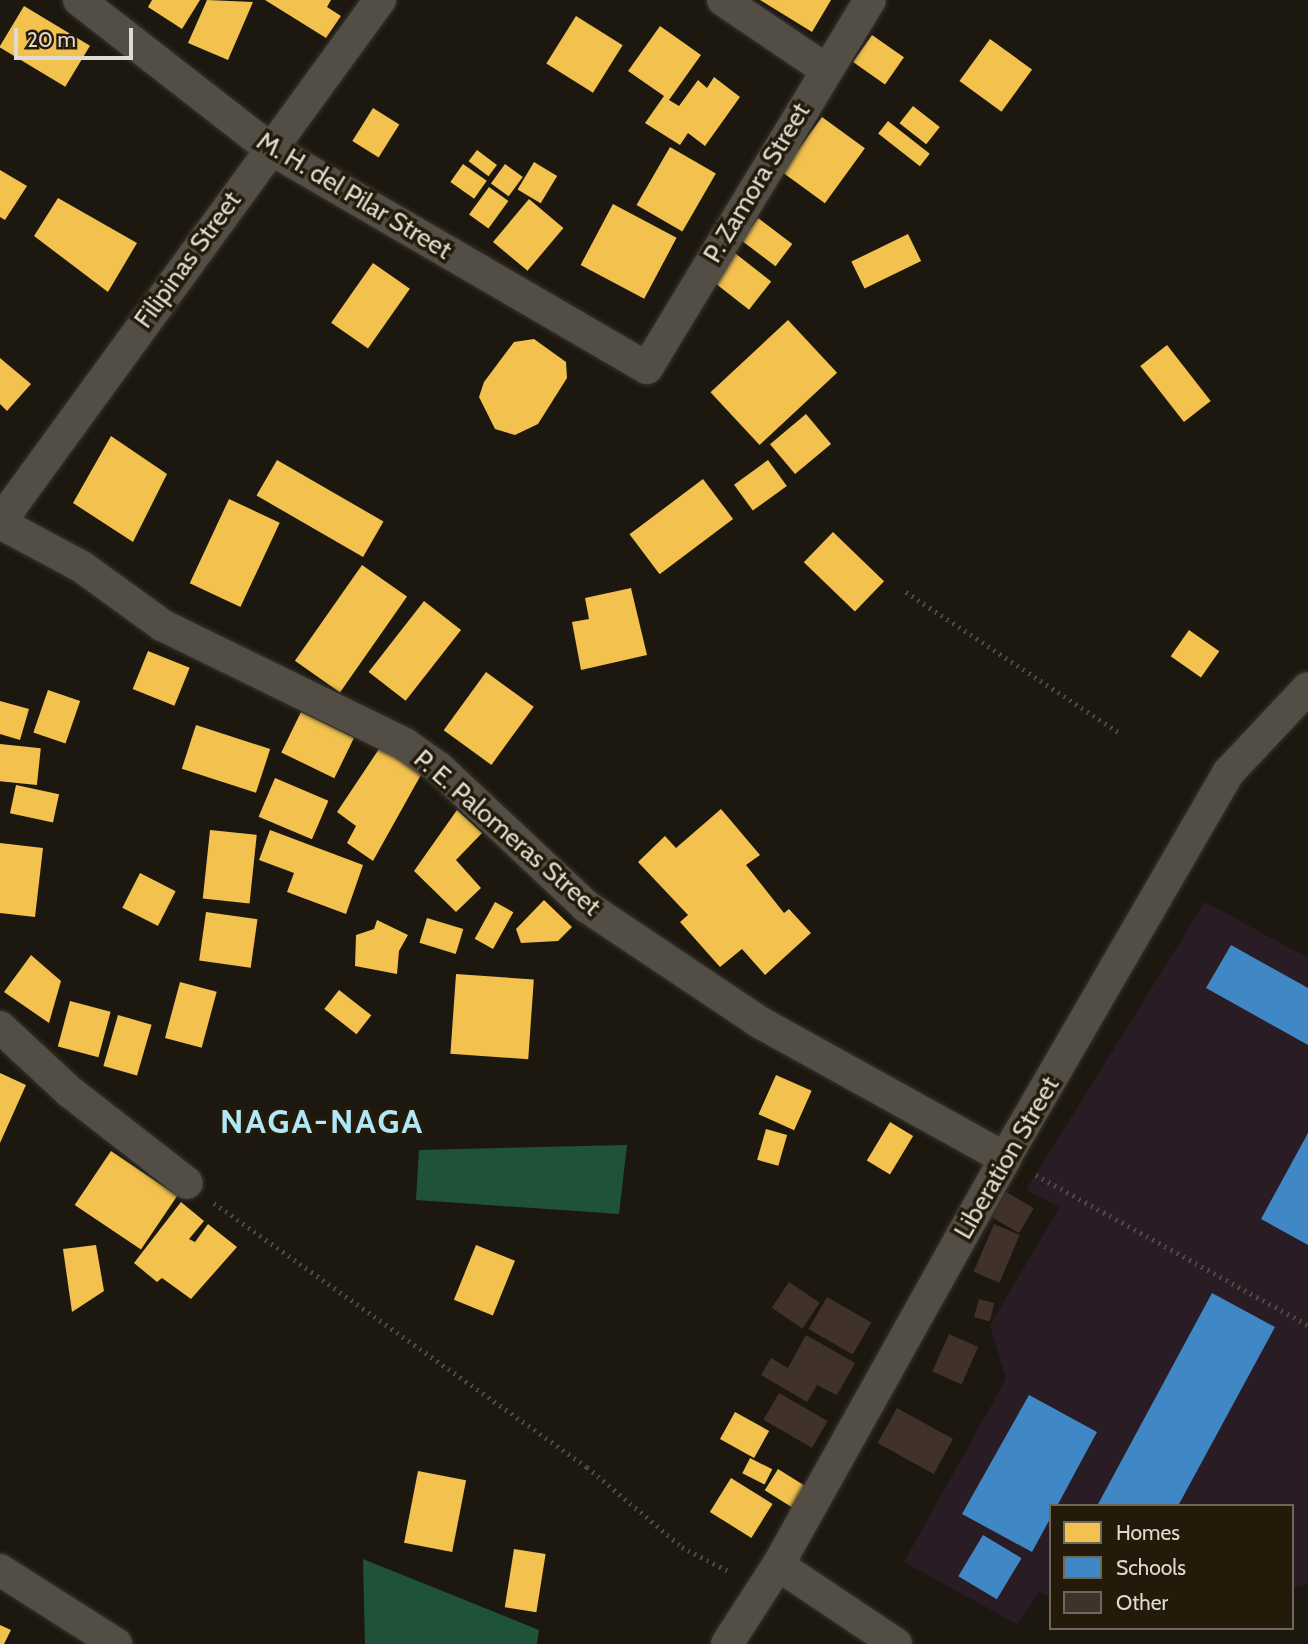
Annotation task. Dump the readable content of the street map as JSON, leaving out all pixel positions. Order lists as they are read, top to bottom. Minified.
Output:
{"streets":{"street":["P. Zamora Street","M. H. del Pilar Street","Filipinas Street","P. E. Palomeras Street","Liberation Street"]},"crossings":[["P. Zamora Street","M. H. del Pilar Street"],["M. H. del Pilar Street","Filipinas Street"],["Filipinas Street","P. E. Palomeras Street"],["P. E. Palomeras Street","Liberation Street"]],"districts":["NAGA-NAGA"],"legend":["Homes","Schools","Other"],"scale_bar":"20 m"}
